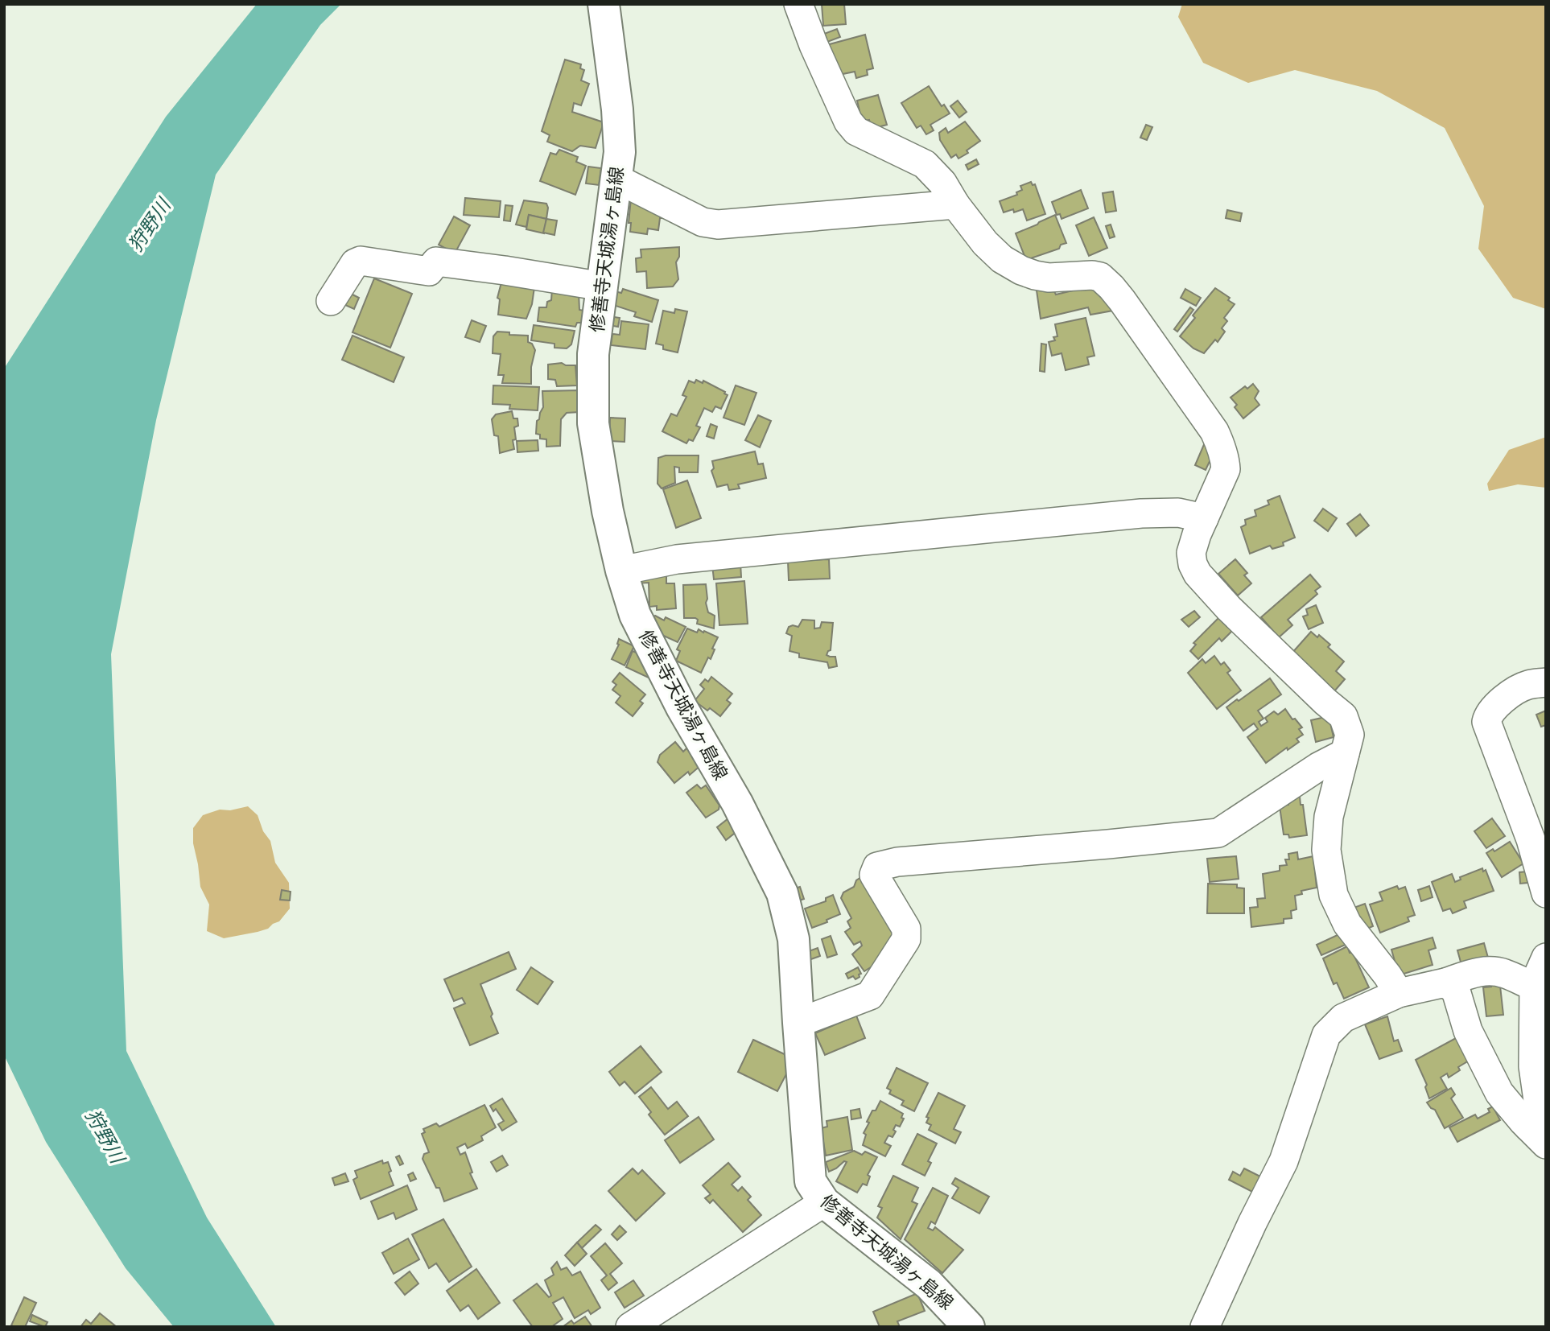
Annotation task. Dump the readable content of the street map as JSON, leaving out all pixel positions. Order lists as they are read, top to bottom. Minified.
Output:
{"streets":{"main road":["修善寺天城湯ヶ島線"]},"water":["狩野川"]}
